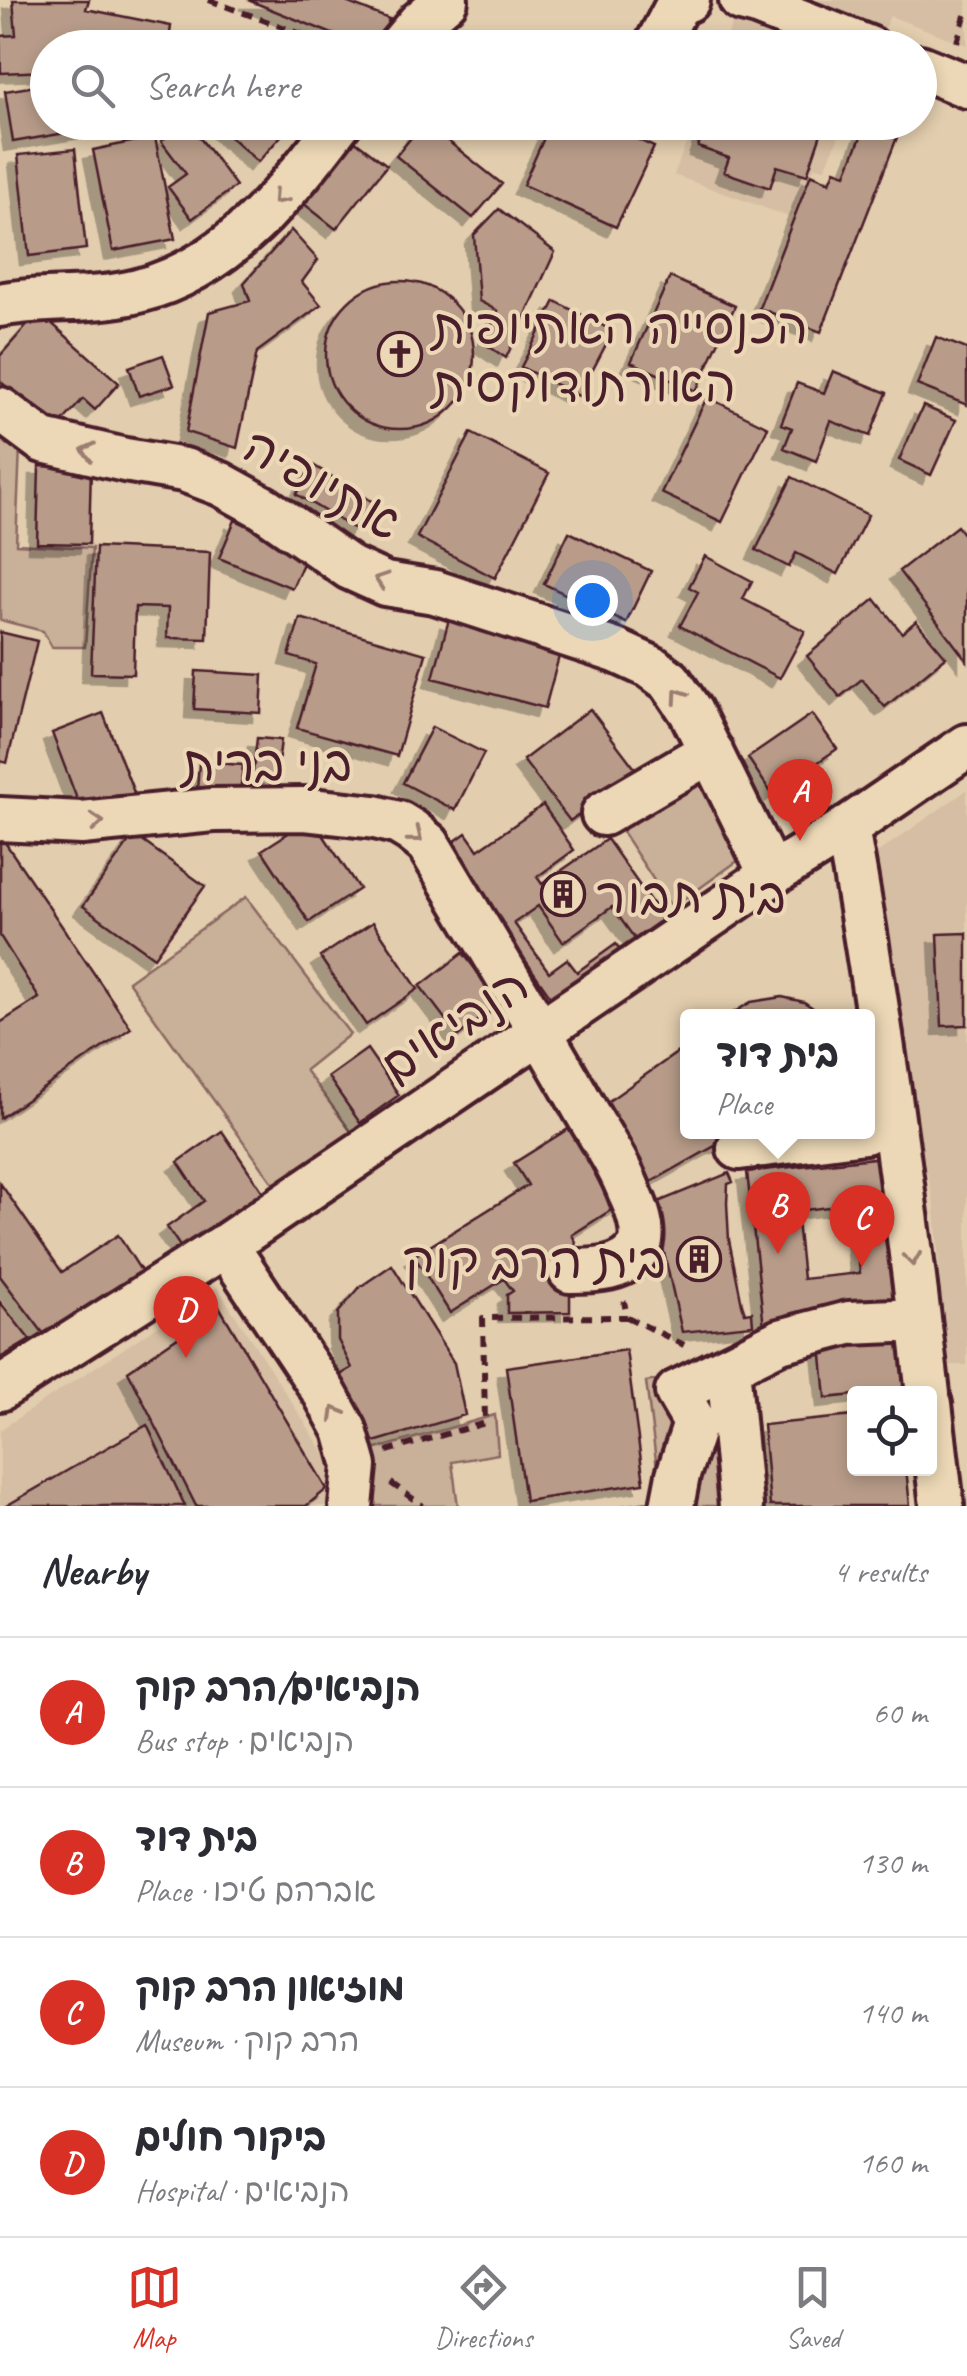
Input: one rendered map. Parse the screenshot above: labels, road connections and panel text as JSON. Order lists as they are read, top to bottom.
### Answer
{
  "streets": {
    "street": ["אתיופיה", "בני ברית", "הנביאים"]
  },
  "crossings": [
    ["אתיופיה", "הנביאים"],
    ["בני ברית", "הנביאים"]
  ],
  "one_way": ["אתיופיה", "בני ברית"],
  "places": {
    "church": ["הכנסייה האתיופית האורתודוקסית"],
    "building": ["בית תבור", "בית הרב קוק"]
  },
  "page": {
    "search": "Search here",
    "pins": [
      "A",
      "B",
      "C",
      "D"
    ],
    "popup": ["בית דוד", "Place"],
    "heading": ["Nearby", "4 results"],
    "list": [
      {
        "mark": "A",
        "name": "הנביאים/הרב קוק",
        "note": "Bus stop · הנביאים",
        "value": "60 m"
      },
      {
        "mark": "B",
        "name": "בית דוד",
        "note": "Place · אברהם טיכו",
        "value": "130 m"
      },
      {
        "mark": "C",
        "name": "מוזיאון הרב קוק",
        "note": "Museum · הרב קוק",
        "value": "140 m"
      },
      {
        "mark": "D",
        "name": "ביקור חולים",
        "note": "Hospital · הנביאים",
        "value": "160 m"
      }
    ],
    "nav": ["Map", "Directions", "Saved"]
  }
}
